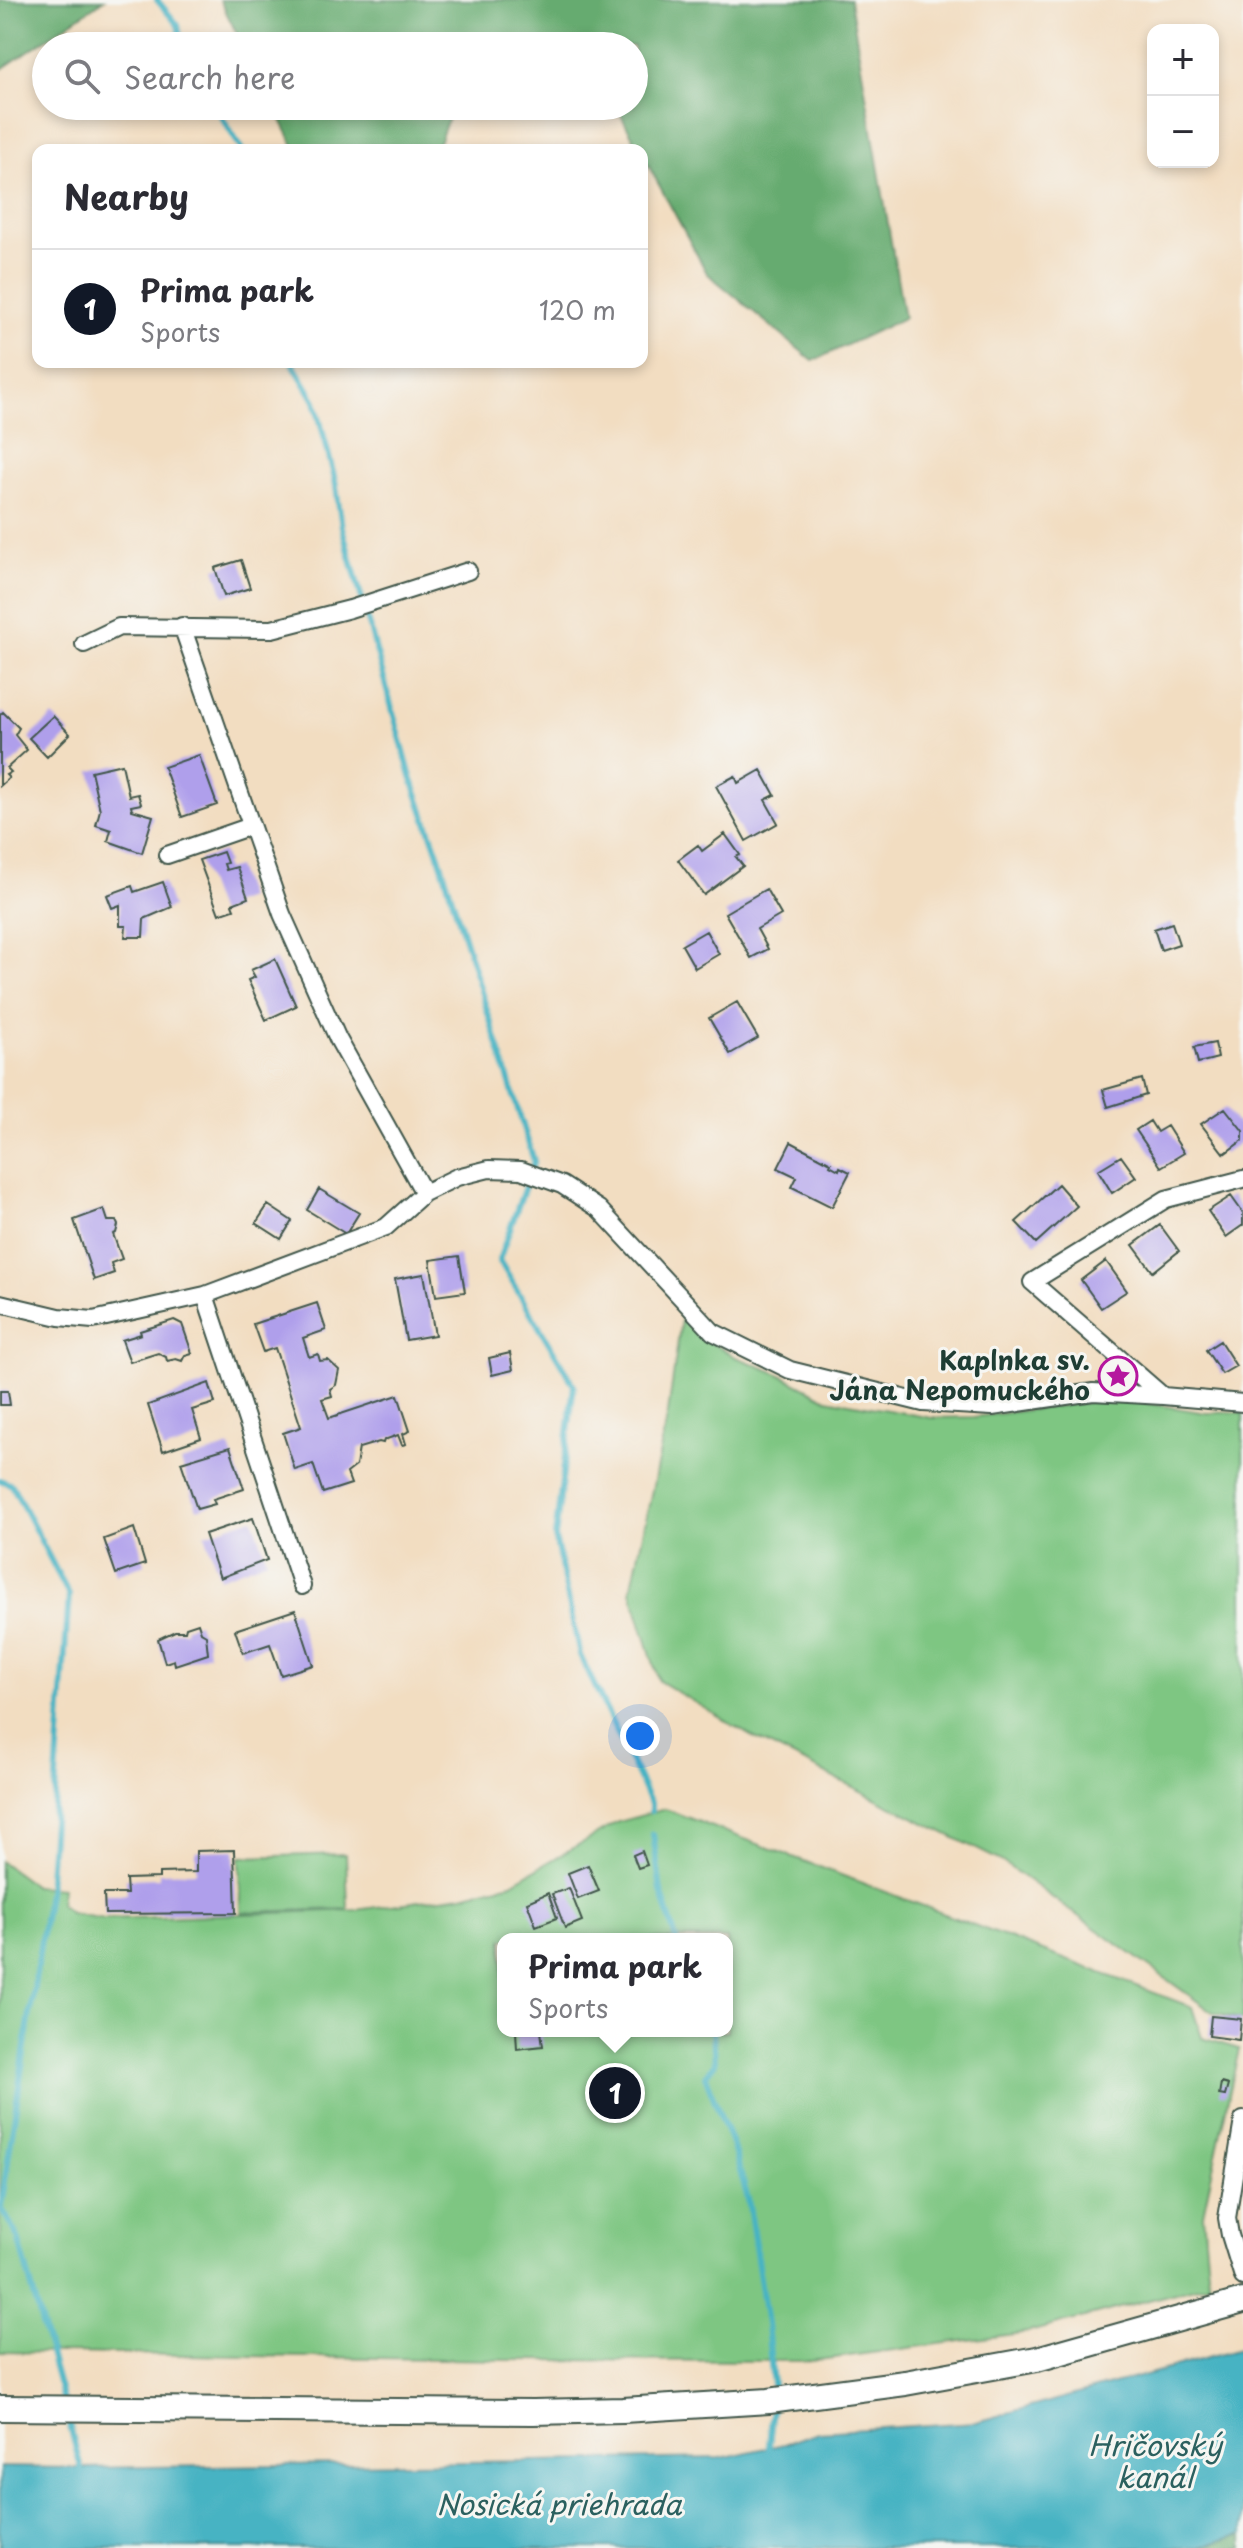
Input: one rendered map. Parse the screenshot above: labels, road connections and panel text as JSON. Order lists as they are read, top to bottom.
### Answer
{
  "water": ["Hričovský kanál", "Nosická priehrada"],
  "places": {
    "place": ["Kaplnka sv. Jána Nepomuckého"]
  },
  "page": {
    "map_buttons": ["+", "−"],
    "search": "Search here",
    "heading": "Nearby",
    "list": [
      {
        "mark": "1",
        "name": "Prima park",
        "note": "Sports",
        "value": "120 m"
      }
    ],
    "popup": ["Prima park", "Sports"],
    "pins": "1"
  }
}
